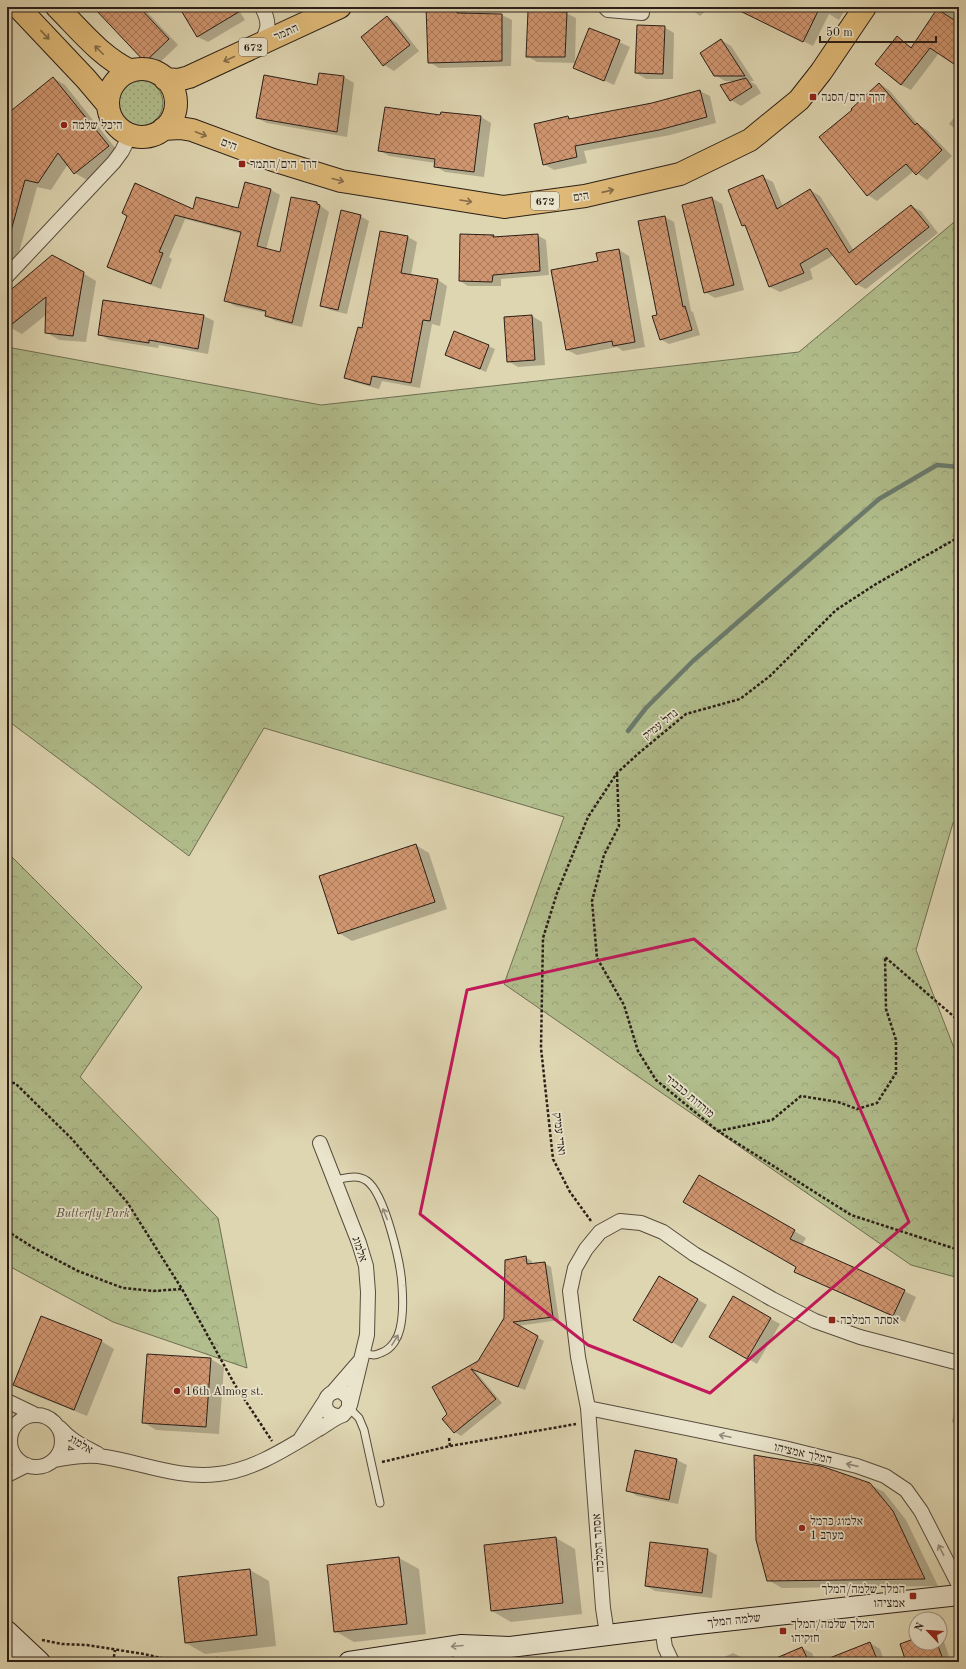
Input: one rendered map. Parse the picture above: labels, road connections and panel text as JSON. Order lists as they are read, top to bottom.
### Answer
{
  "streets": {
    "main road": ["התמר", "672", "הים"],
    "street": [
      "אלמוג",
      "המלך אמציהו",
      "אסתר המלכה",
      "שלמה המלך"
    ],
    "path": ["נחל עמיק", "מורדות כבביר", "ואדי עמיק"]
  },
  "crossings": [
    ["התמר", "672"],
    ["התמר", "הים"],
    ["672", "הים"],
    ["נחל עמיק", "מורדות כבביר"],
    ["נחל עמיק", "ואדי עמיק"],
    ["ואדי עמיק", "אסתר המלכה"],
    ["המלך אמציהו", "אסתר המלכה"],
    ["אסתר המלכה", "שלמה המלך"]
  ],
  "one_way": ["התמר", "הים", "המלך אמציהו"],
  "parks": ["Butterfly Park"],
  "places": {
    "transit": [
      "דרך הים/הסנה",
      "דרך הים/התמר",
      "אסתר המלכה",
      "המלך שלמה/המלך אמציהו",
      "המלך שלמה/המלך חזקיהו"
    ],
    "other": ["היכל שלמה", "16th Almog st.", "אלמוג כרמל מערב 1"]
  },
  "scale_bar": "50 m",
  "north": "top left"
}
